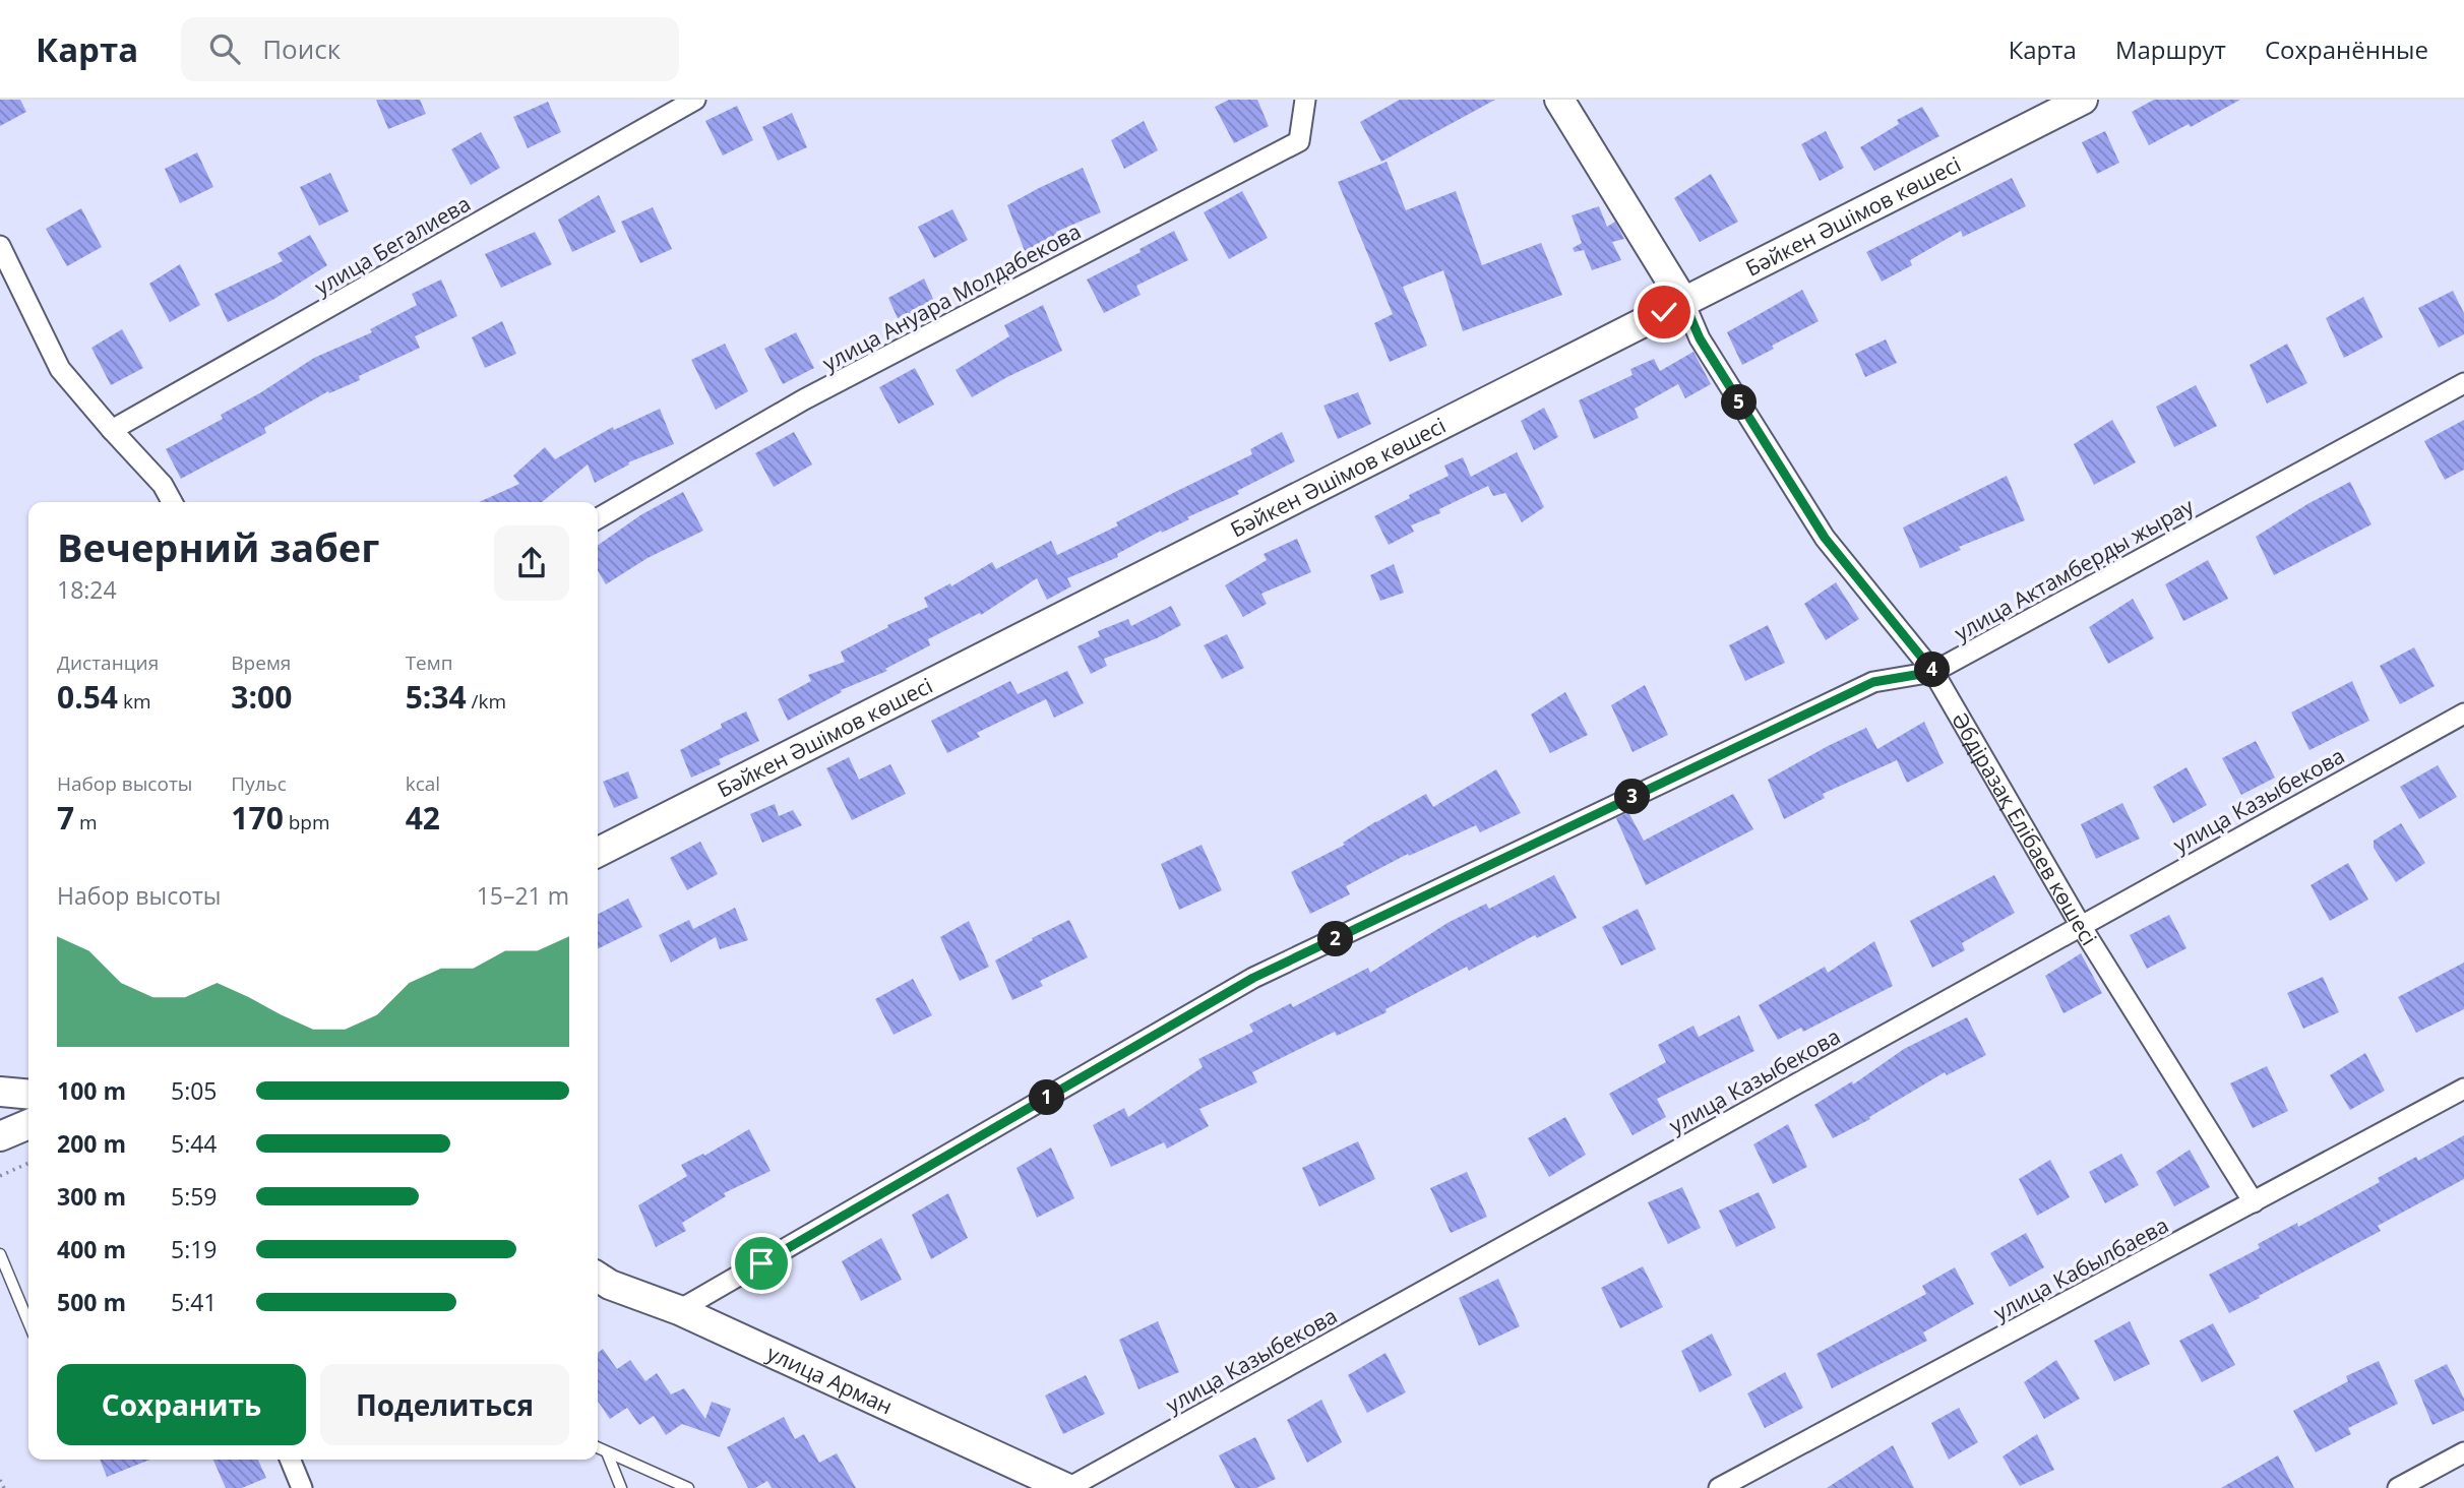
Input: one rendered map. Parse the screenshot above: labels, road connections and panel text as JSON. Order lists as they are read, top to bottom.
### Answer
{
  "streets": {
    "main road": ["Бәйкен Әшімов көшесі", "Әбдіразақ Елібаев көшесі", "улица Арман"],
    "street": [
      "улица Бегалиева",
      "улица Ануара Молдабекова",
      "улица Актамберды жырау",
      "улица Казыбекова",
      "улица Кабылбаева"
    ]
  },
  "crossings": [
    ["Бәйкен Әшімов көшесі", "Әбдіразақ Елібаев көшесі"],
    ["улица Актамберды жырау", "Әбдіразақ Елібаев көшесі"],
    ["улица Актамберды жырау", "улица Арман"],
    ["улица Казыбекова", "Әбдіразақ Елібаев көшесі"],
    ["улица Казыбекова", "улица Арман"],
    ["Әбдіразақ Елібаев көшесі", "улица Кабылбаева"]
  ],
  "page": {
    "header": "Карта",
    "search": "Поиск",
    "nav": ["Карта", "Маршрут", "Сохранённые"],
    "pins": [
      "5",
      "4",
      "3",
      "2",
      "1"
    ],
    "heading": ["Вечерний забег", "18:24"],
    "stats": [
      ["Дистанция", "0.54 km"],
      ["Время", "3:00"],
      ["Темп", "5:34 /km"],
      ["Набор высоты", "7 m"],
      ["Пульс", "170 bpm"],
      ["kcal", "42"]
    ],
    "chart": ["Набор высоты", "15–21 m"],
    "list": [
      {
        "name": "100 m",
        "note": "5:05"
      },
      {
        "name": "200 m",
        "note": "5:44"
      },
      {
        "name": "300 m",
        "note": "5:59"
      },
      {
        "name": "400 m",
        "note": "5:19"
      },
      {
        "name": "500 m",
        "note": "5:41"
      }
    ],
    "buttons": ["Сохранить", "Поделиться"]
  }
}
